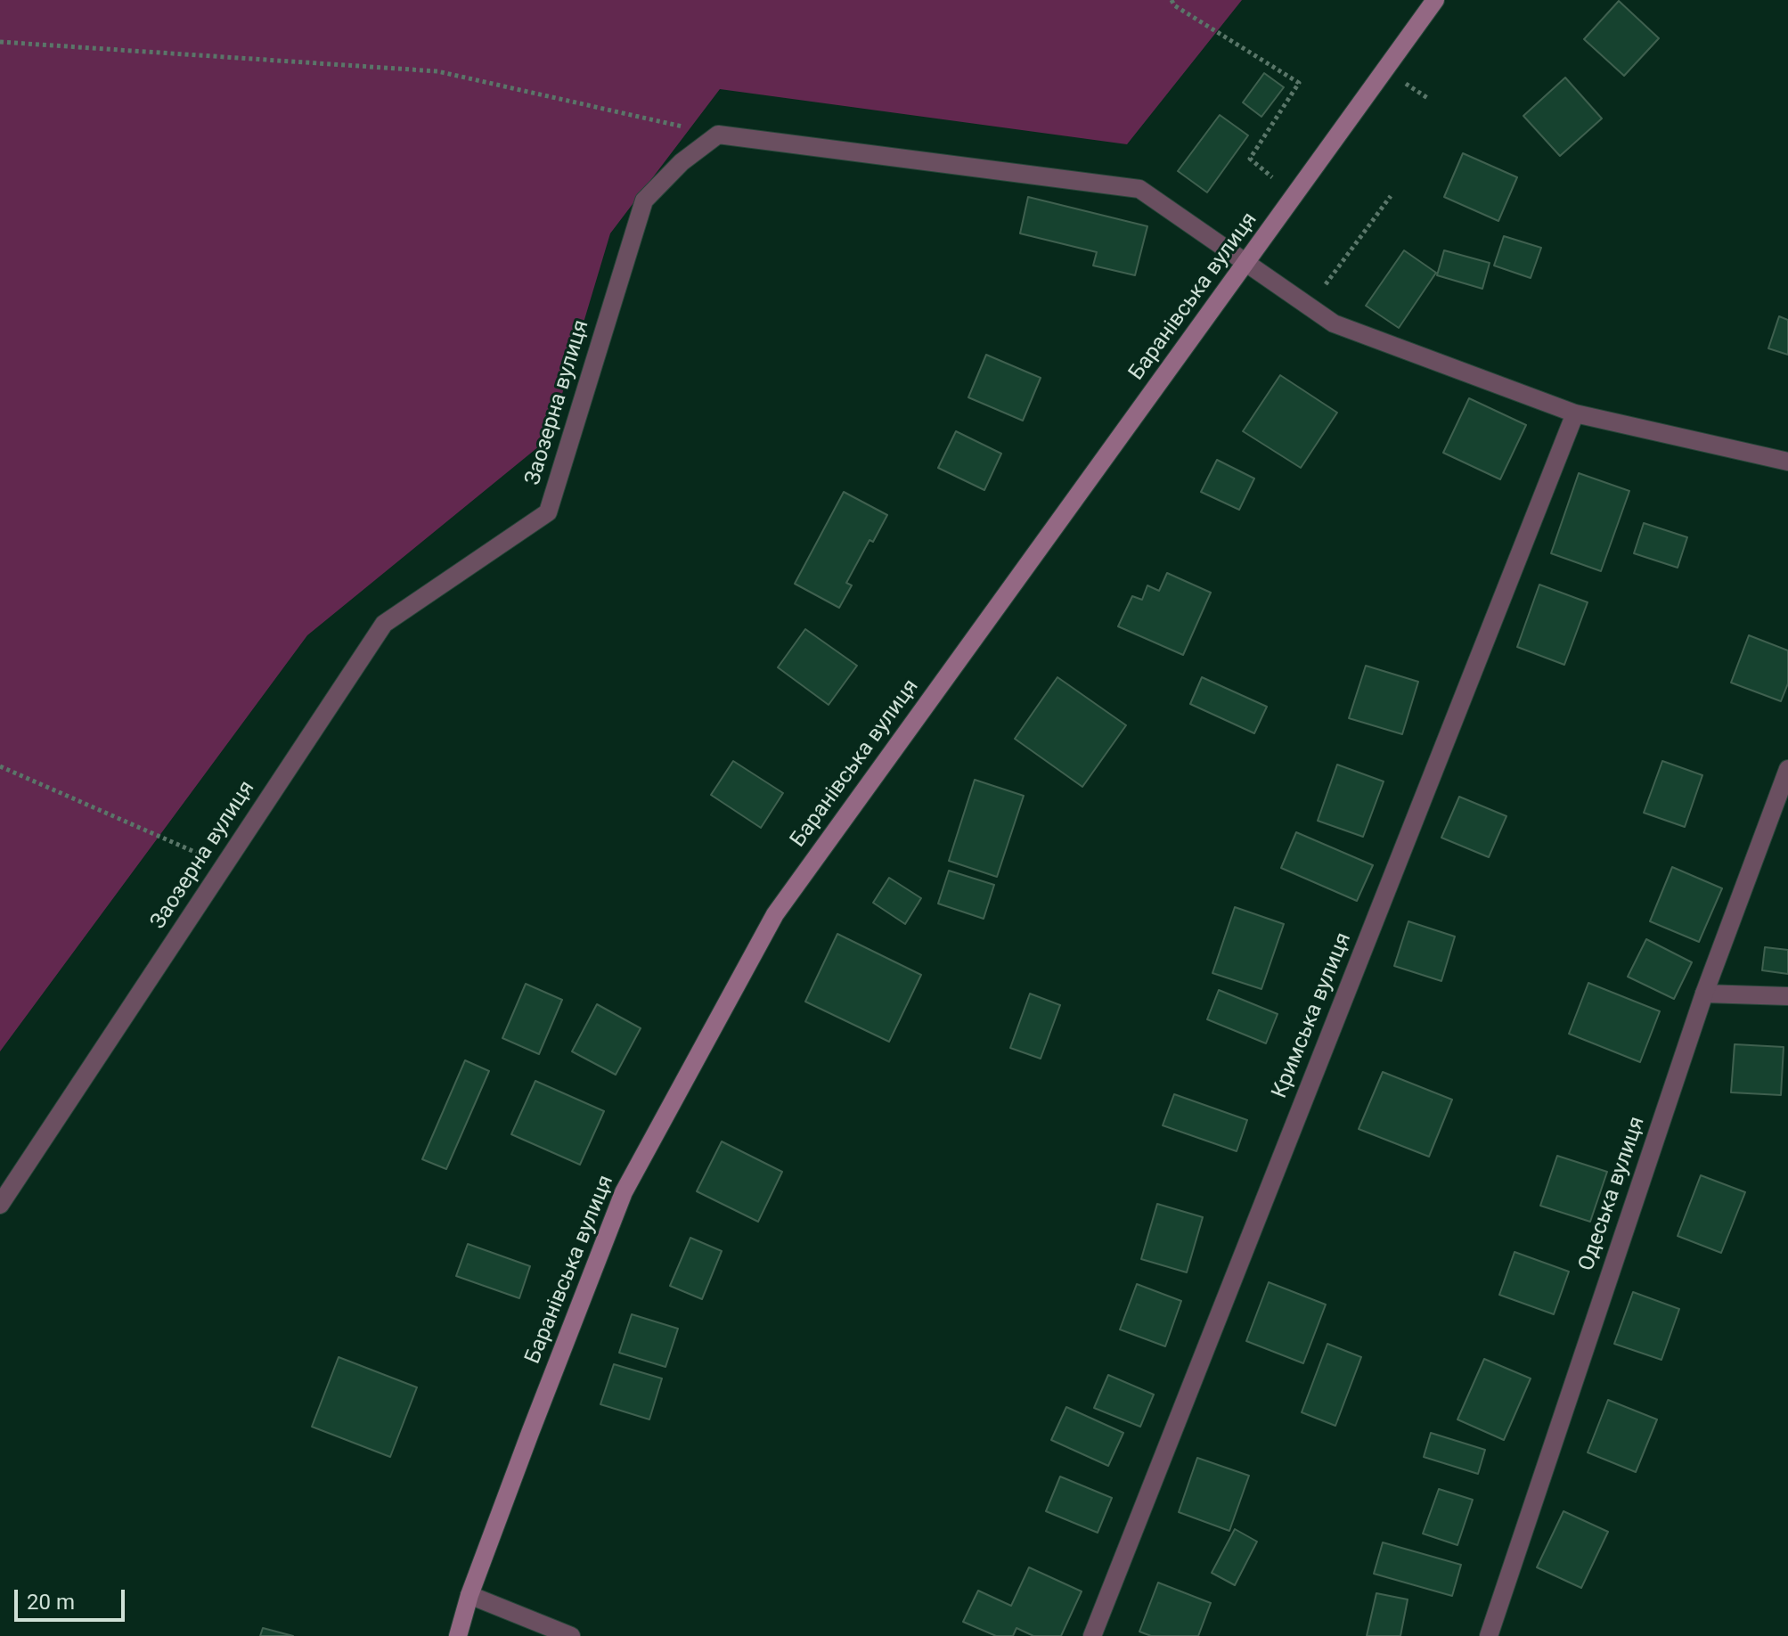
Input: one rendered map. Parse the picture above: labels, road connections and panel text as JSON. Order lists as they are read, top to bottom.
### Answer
{
  "streets": {
    "main road": ["Баранівська вулиця"],
    "street": ["Заозерна вулиця", "Кримська вулиця", "Одеська вулиця"]
  },
  "scale_bar": "20 m"
}
